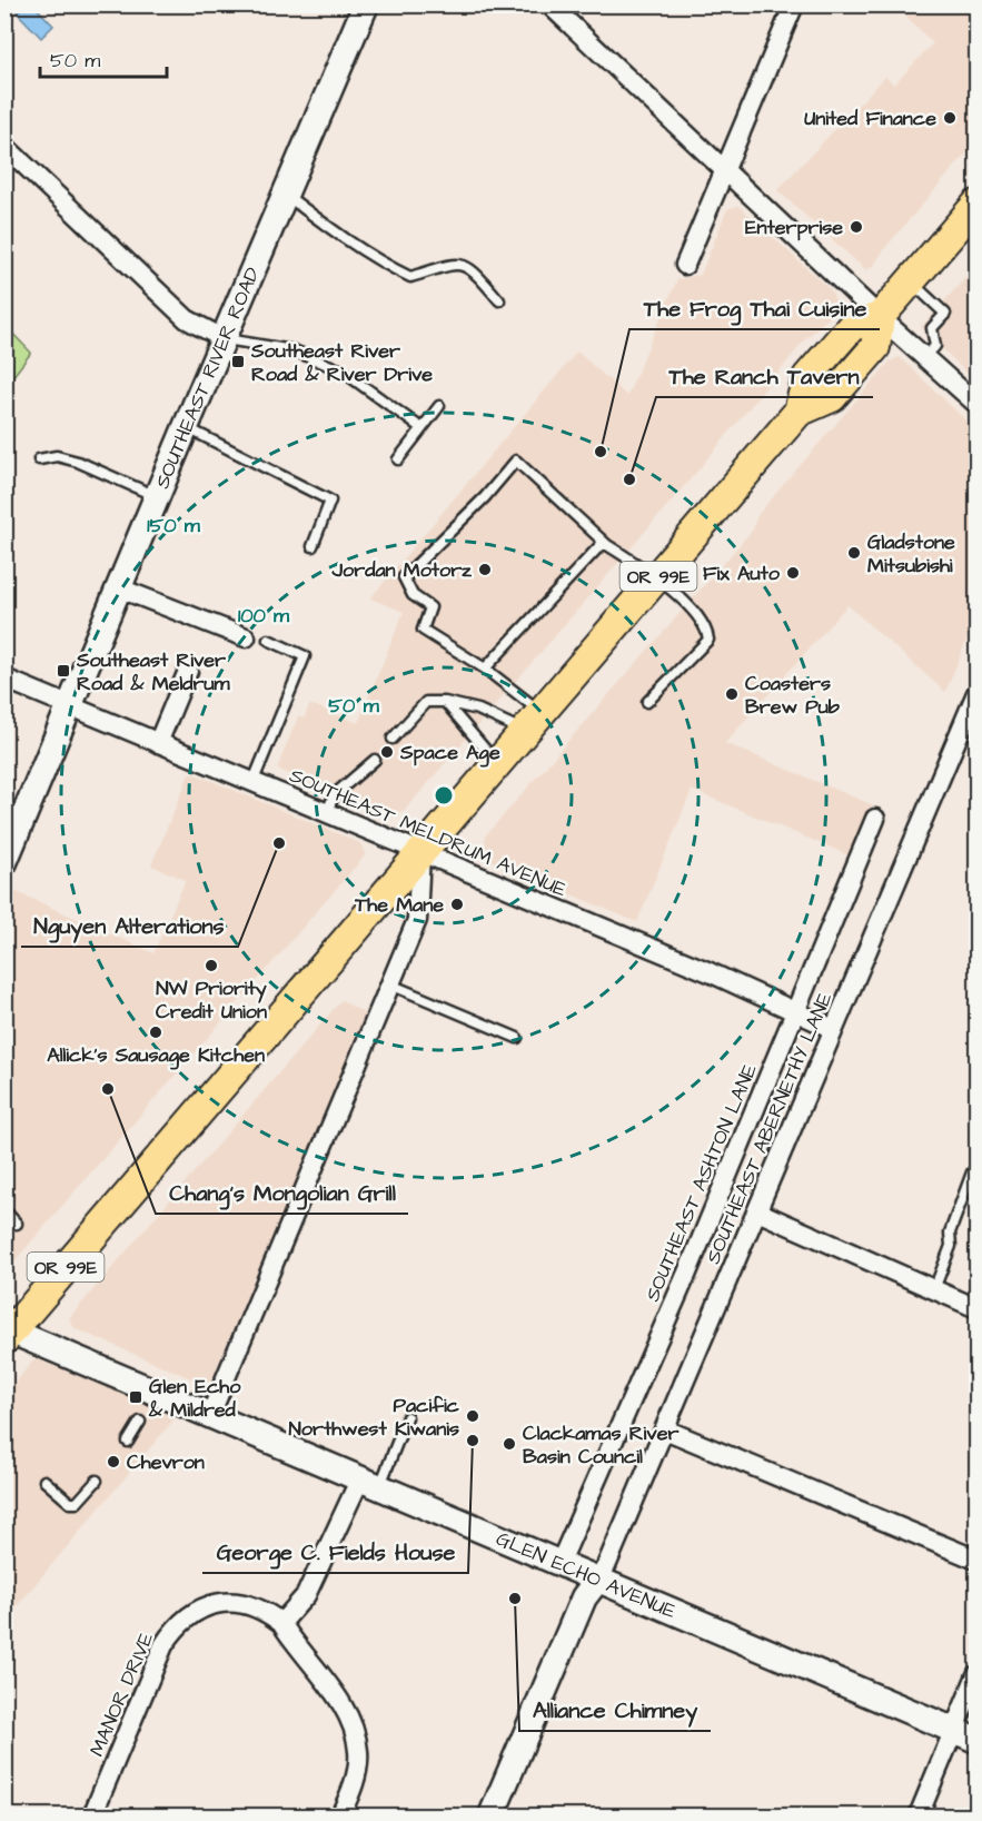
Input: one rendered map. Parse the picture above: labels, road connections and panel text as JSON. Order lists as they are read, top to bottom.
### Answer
{
  "streets": {
    "main road": ["OR 99E"],
    "street": [
      "SOUTHEAST RIVER ROAD",
      "SOUTHEAST MELDRUM AVENUE",
      "SOUTHEAST ABERNETHY LANE",
      "SOUTHEAST ASHTON LANE",
      "GLEN ECHO AVENUE",
      "MANOR DRIVE"
    ]
  },
  "crossings": [
    ["SOUTHEAST RIVER ROAD", "SOUTHEAST MELDRUM AVENUE"],
    ["OR 99E", "SOUTHEAST MELDRUM AVENUE"],
    ["OR 99E", "GLEN ECHO AVENUE"],
    ["SOUTHEAST MELDRUM AVENUE", "SOUTHEAST ABERNETHY LANE"],
    ["SOUTHEAST MELDRUM AVENUE", "SOUTHEAST ASHTON LANE"],
    ["SOUTHEAST ABERNETHY LANE", "GLEN ECHO AVENUE"],
    ["SOUTHEAST ASHTON LANE", "GLEN ECHO AVENUE"]
  ],
  "places": {
    "other": [
      "United Finance",
      "Enterprise",
      "The Frog Thai Cuisine",
      "The Ranch Tavern",
      "Gladstone Mitsubishi",
      "Jordan Motorz",
      "Fix Auto",
      "Coasters Brew Pub",
      "Space Age",
      "Nguyen Alterations",
      "The Mane",
      "NW Priority Credit Union",
      "Allick's Sausage Kitchen",
      "Chang's Mongolian Grill",
      "Pacific Northwest Kiwanis",
      "George C. Fields House",
      "Clackamas River Basin Council",
      "Chevron",
      "Alliance Chimney"
    ],
    "transit": ["Southeast River Road & River Drive", "Southeast River Road & Meldrum", "Glen Echo & Mildred"]
  },
  "scale_bar": "50 m",
  "rings": ["150 m", "100 m", "50 m"]
}
